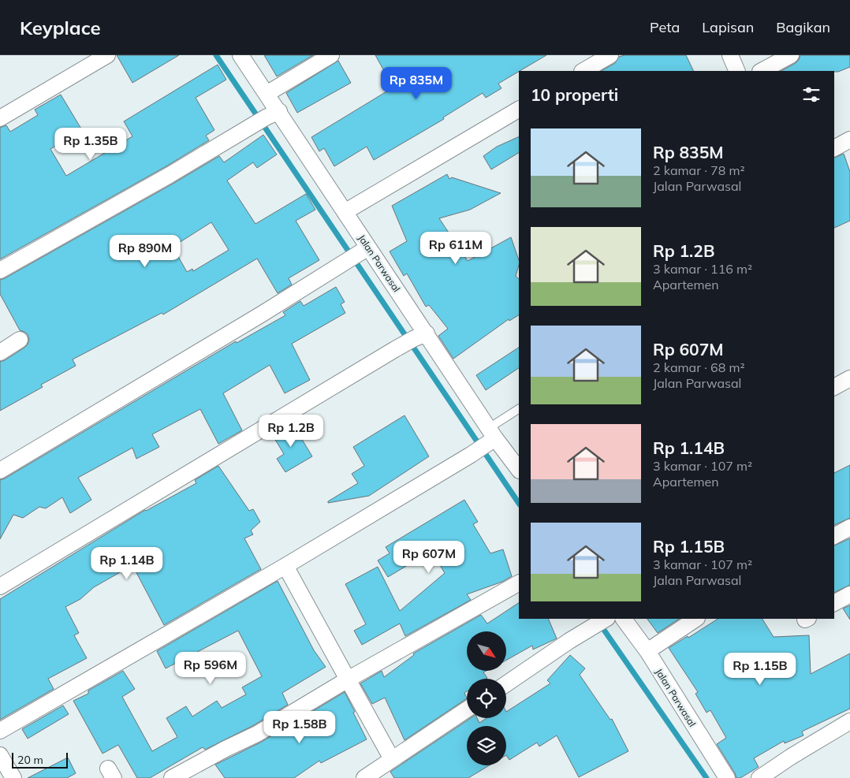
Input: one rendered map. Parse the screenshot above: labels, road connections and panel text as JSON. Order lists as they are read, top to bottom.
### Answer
{
  "streets": {
    "street": ["Jalan Parwasal"]
  },
  "scale_bar": "20 m",
  "north": "bottom right",
  "page": {
    "header": "Keyplace",
    "nav": ["Peta", "Lapisan", "Bagikan"],
    "price": [
      "Rp 835M",
      "Rp 1.35B",
      "Rp 611M",
      "Rp 890M",
      "Rp 1.2B",
      "Rp 607M",
      "Rp 1.14B",
      "Rp 596M",
      "Rp 1.15B",
      "Rp 1.58B"
    ],
    "heading": "10 properti",
    "list": [
      {
        "name": "Rp 835M",
        "note": "2 kamar · 78 m² · Jalan Parwasal"
      },
      {
        "name": "Rp 1.2B",
        "note": "3 kamar · 116 m² · Apartemen"
      },
      {
        "name": "Rp 607M",
        "note": "2 kamar · 68 m² · Jalan Parwasal"
      },
      {
        "name": "Rp 1.14B",
        "note": "3 kamar · 107 m² · Apartemen"
      },
      {
        "name": "Rp 1.15B",
        "note": "3 kamar · 107 m² · Jalan Parwasal"
      }
    ],
    "scale": "20 m"
  }
}
